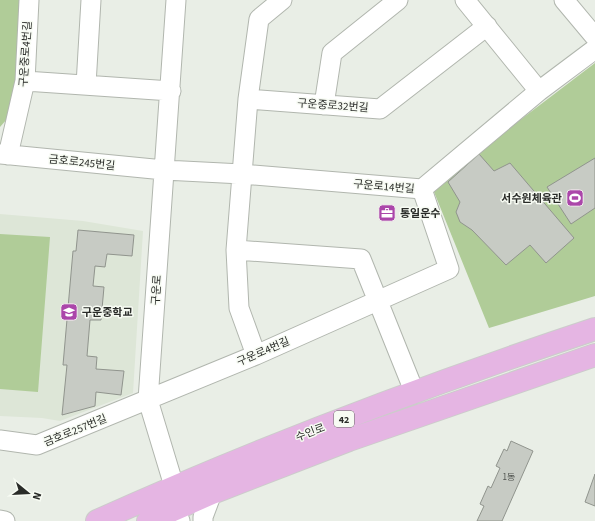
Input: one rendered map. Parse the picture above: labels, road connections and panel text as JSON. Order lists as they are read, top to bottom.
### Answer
{
  "streets": {
    "main road": ["42", "수인로"],
    "street": [
      "구운중로4번길",
      "구운중로32번길",
      "금호로245번길",
      "구운로14번길",
      "구운로",
      "구운로4번길",
      "금호로257번길"
    ]
  },
  "crossings": [
    ["구운중로4번길", "금호로245번길"],
    ["금호로245번길", "구운로14번길"],
    ["금호로245번길", "구운로"],
    ["구운로14번길", "구운로"],
    ["구운로14번길", "구운로4번길"],
    ["구운로", "구운로4번길"],
    ["구운로", "금호로257번길"],
    ["구운로", "수인로"],
    ["구운로4번길", "금호로257번길"]
  ],
  "places": {
    "sports": ["서수원체육관"],
    "office": ["통일운수"],
    "school or university": ["구운중학교"]
  },
  "house_numbers": ["1동"],
  "north": "right"
}
